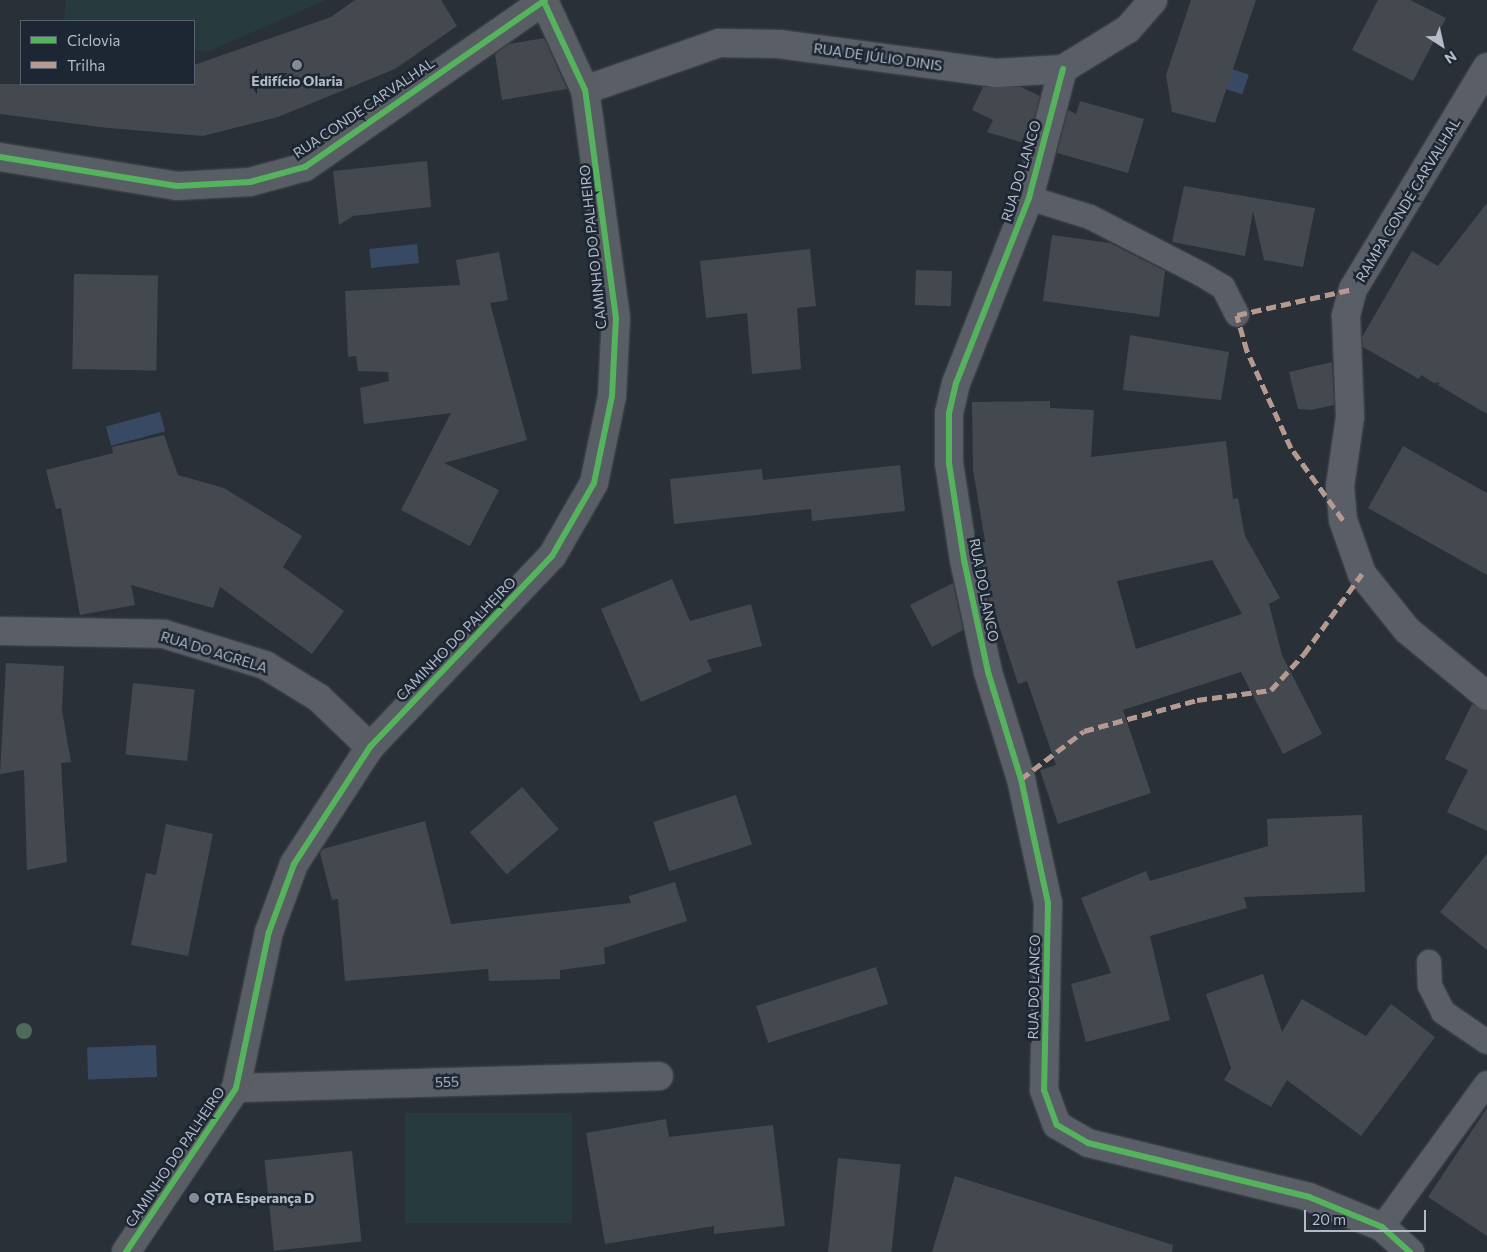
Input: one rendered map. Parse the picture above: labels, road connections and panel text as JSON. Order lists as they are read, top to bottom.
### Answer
{
  "streets": {
    "street": [
      "RUA DE JÚLIO DINIS",
      "RUA CONDE CARVALHAL",
      "RUA DO LANCO",
      "RAMPA CONDE CARVALHAL",
      "CAMINHO DO PALHEIRO",
      "RUA DO AGRELA",
      "555"
    ]
  },
  "crossings": [
    ["RUA DE JÚLIO DINIS", "RUA DO LANCO"],
    ["RUA DE JÚLIO DINIS", "CAMINHO DO PALHEIRO"],
    ["RUA CONDE CARVALHAL", "CAMINHO DO PALHEIRO"],
    ["CAMINHO DO PALHEIRO", "RUA DO AGRELA"],
    ["CAMINHO DO PALHEIRO", "555"]
  ],
  "places": ["Edifício Olaria", "QTA Esperança D"],
  "legend": ["Ciclovia", "Trilha"],
  "scale_bar": "20 m",
  "north": "bottom right"
}
